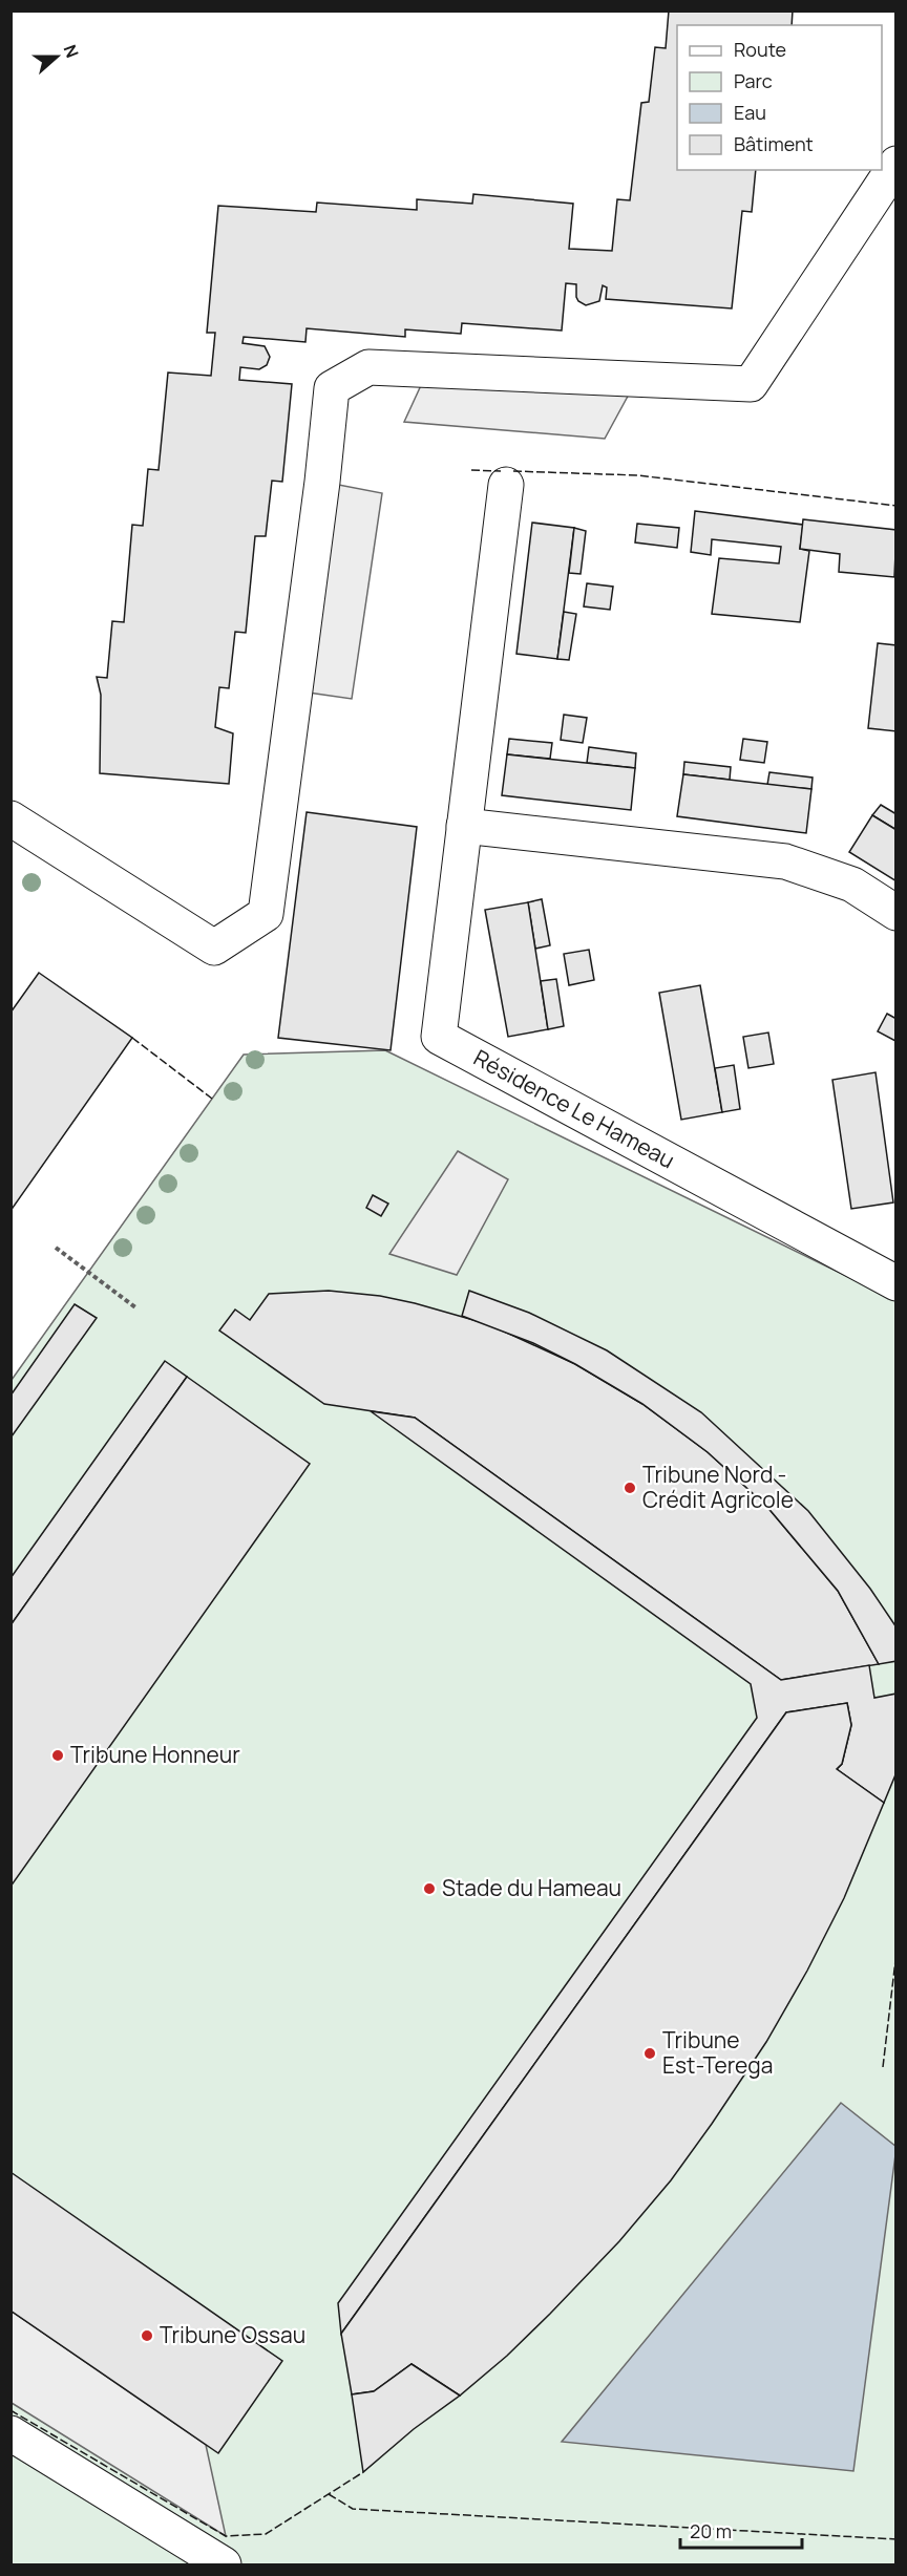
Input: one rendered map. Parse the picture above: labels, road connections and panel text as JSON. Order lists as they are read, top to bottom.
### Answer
{
  "streets": {
    "lane": ["Résidence Le Hameau"]
  },
  "places": [
    "Tribune Nord - Crédit Agricole",
    "Tribune Honneur",
    "Stade du Hameau",
    "Tribune Est-Terega",
    "Tribune Ossau"
  ],
  "legend": [
    "Route",
    "Parc",
    "Eau",
    "Bâtiment"
  ],
  "scale_bar": "20 m",
  "north": "right"
}
